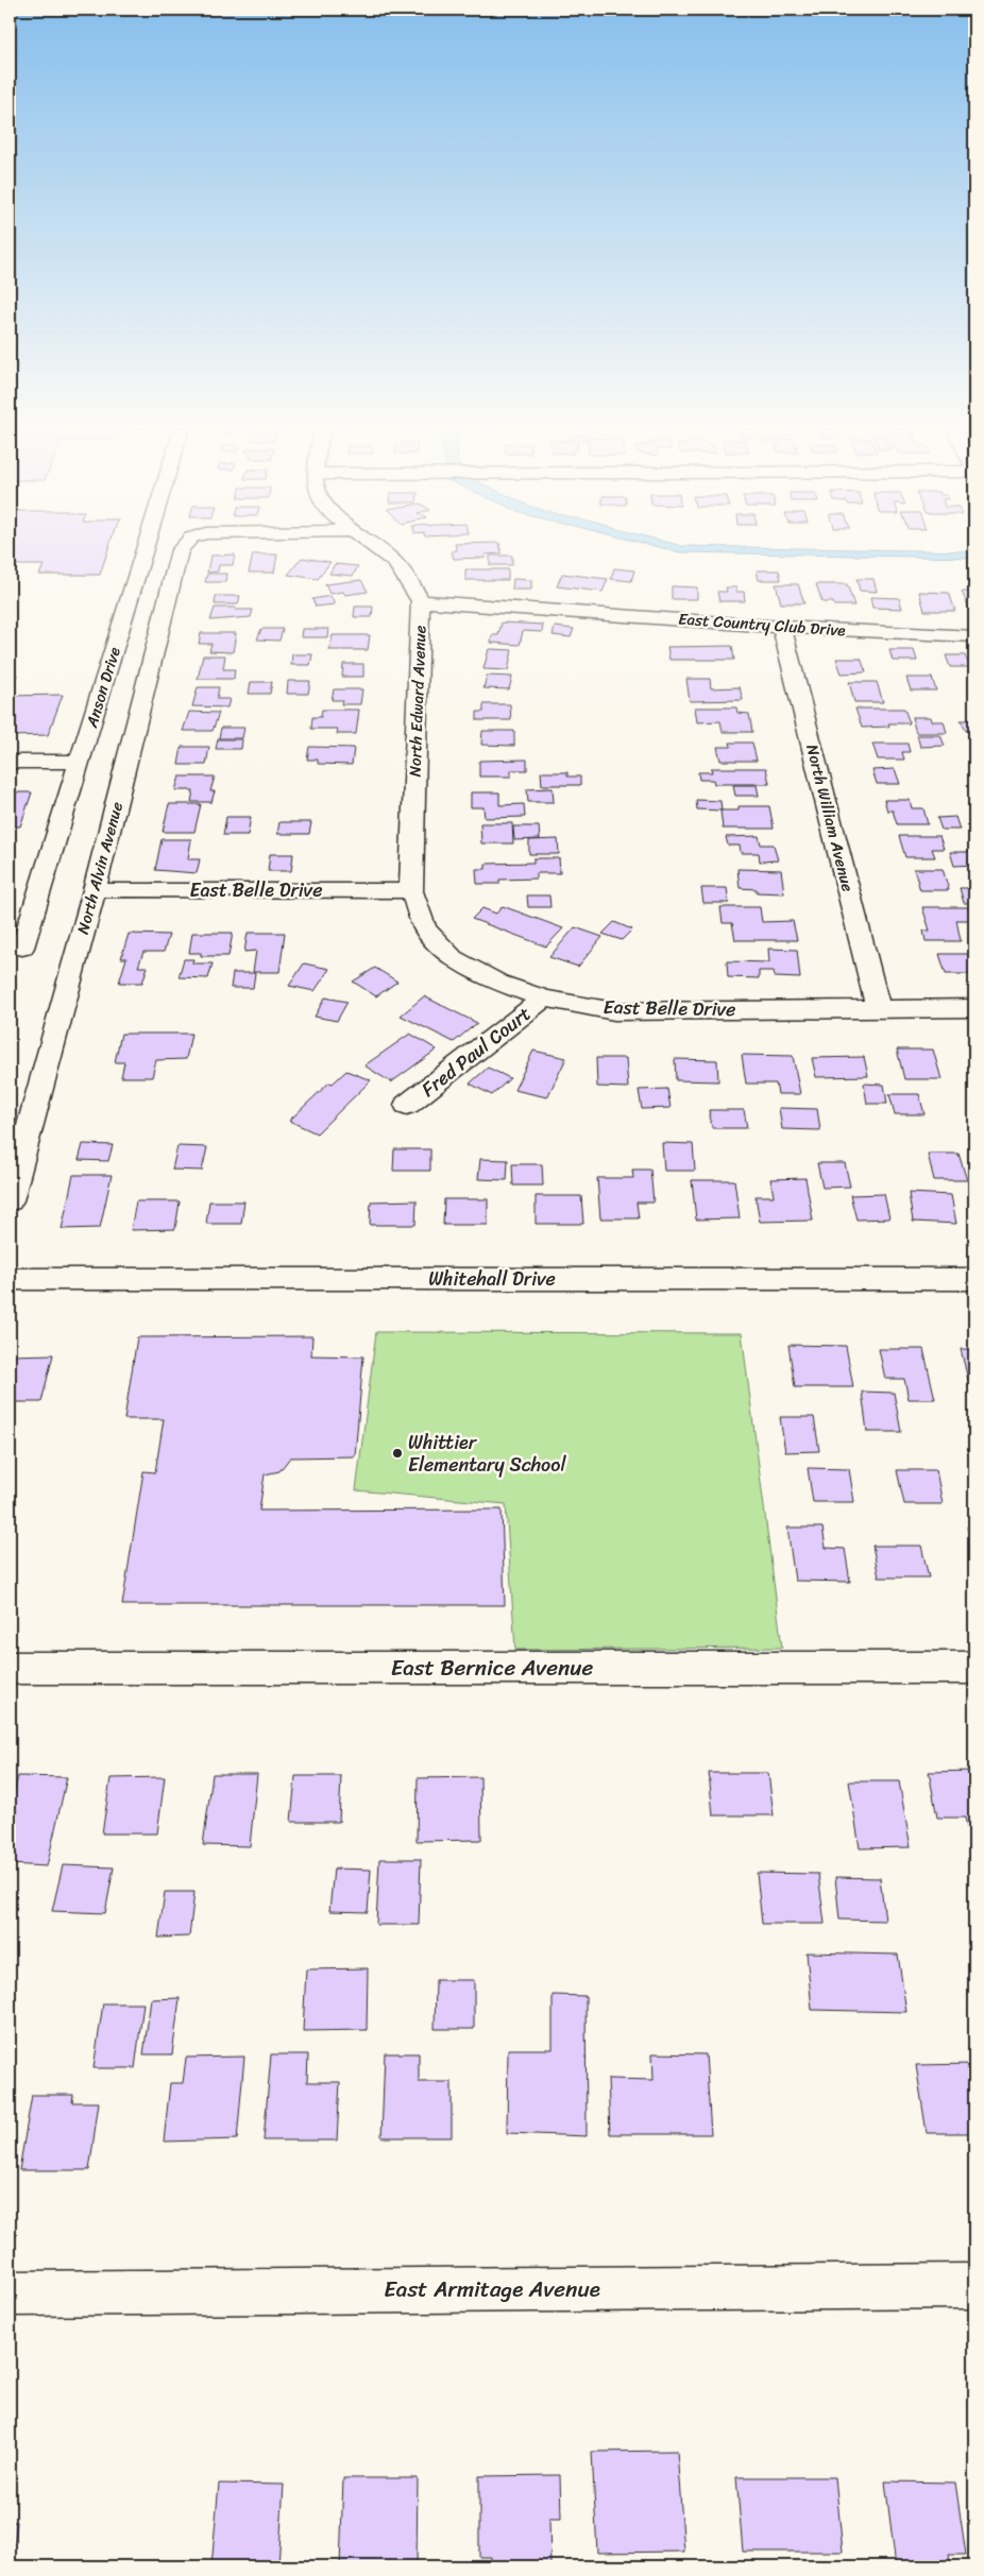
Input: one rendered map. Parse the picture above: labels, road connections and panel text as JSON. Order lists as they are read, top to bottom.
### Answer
{
  "streets": {
    "street": [
      "East Country Club Drive",
      "Anson Drive",
      "North Edward Avenue",
      "North William Avenue",
      "North Alvin Avenue",
      "East Belle Drive",
      "Fred Paul Court",
      "Whitehall Drive",
      "East Bernice Avenue",
      "East Armitage Avenue"
    ]
  },
  "crossings": [
    ["East Country Club Drive", "North Edward Avenue"],
    ["East Country Club Drive", "North William Avenue"],
    ["North Edward Avenue", "East Belle Drive"],
    ["North William Avenue", "East Belle Drive"],
    ["North Alvin Avenue", "East Belle Drive"],
    ["East Belle Drive", "Fred Paul Court"]
  ],
  "places": ["Whittier Elementary School"]
}
